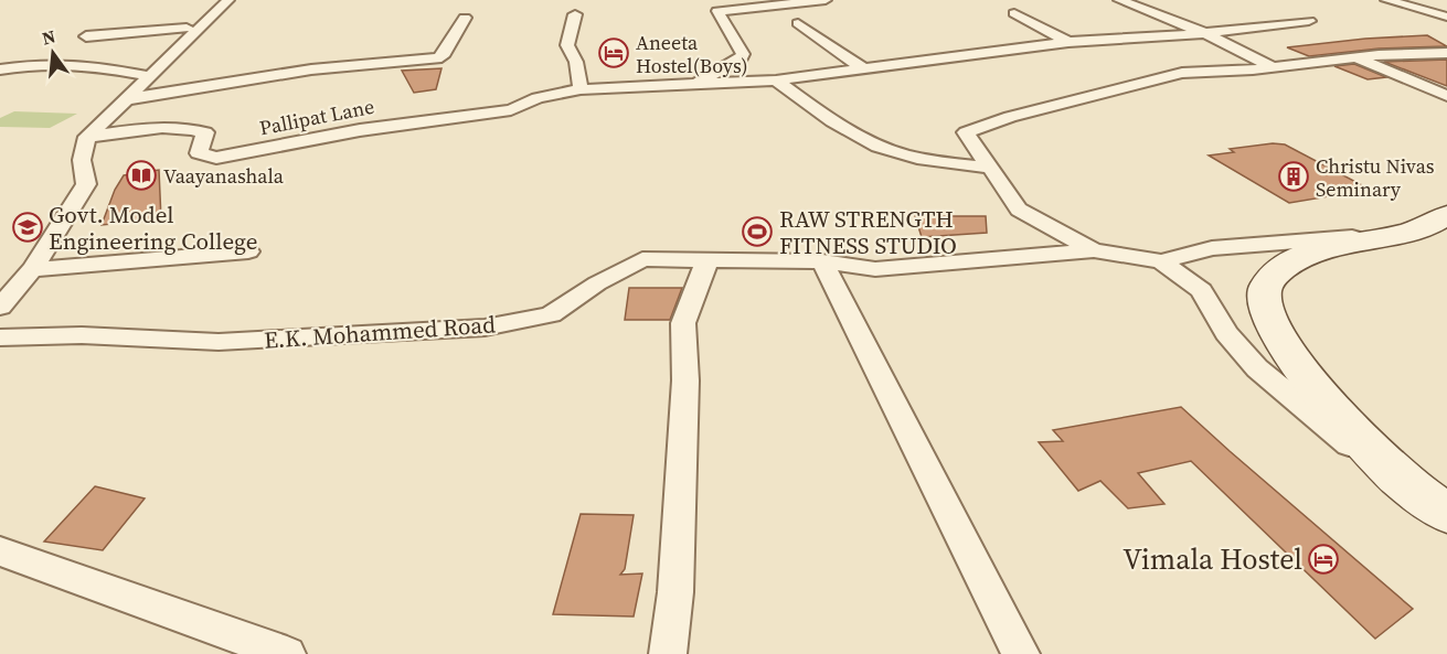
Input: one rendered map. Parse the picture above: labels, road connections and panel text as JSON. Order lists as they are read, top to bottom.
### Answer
{
  "streets": {
    "street": ["Pallipat Lane", "E.K. Mohammed Road"]
  },
  "places": {
    "hotel": ["Aneeta Hostel(Boys)", "Vimala Hostel"],
    "library": ["Vaayanashala"],
    "building": ["Christu Nivas Seminary"],
    "school or university": ["Govt. Model Engineering College"],
    "sports": ["RAW STRENGTH FITNESS STUDIO"]
  },
  "north": "top"
}
